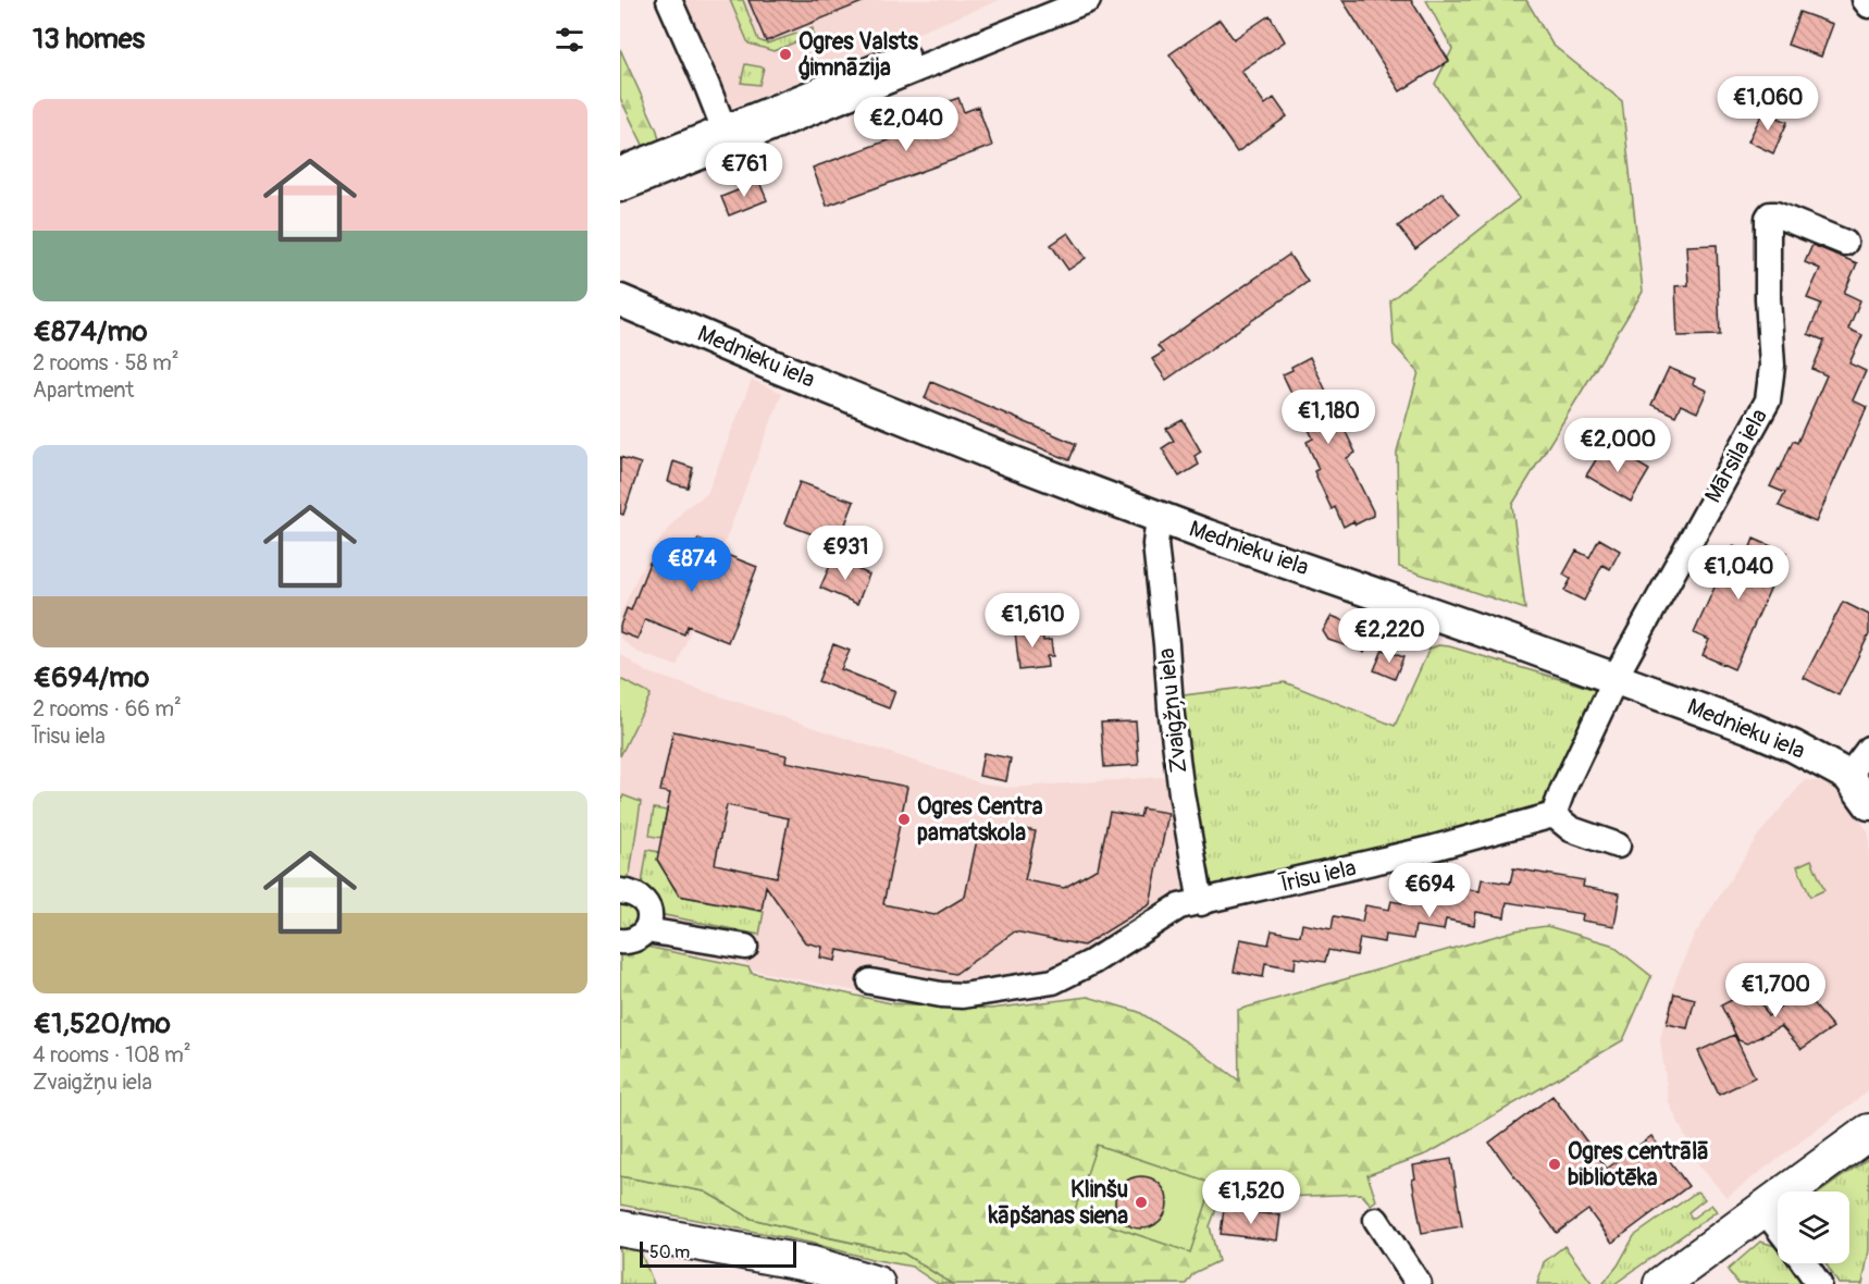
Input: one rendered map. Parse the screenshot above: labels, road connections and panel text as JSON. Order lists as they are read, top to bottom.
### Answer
{
  "streets": {
    "street": [
      "Mednieku iela",
      "Mārsila iela",
      "Zvaigžņu iela",
      "Īrisu iela"
    ]
  },
  "crossings": [
    ["Mednieku iela", "Mārsila iela"],
    ["Mednieku iela", "Zvaigžņu iela"],
    ["Zvaigžņu iela", "Īrisu iela"]
  ],
  "places": [
    "Ogres Valsts ģimnāzija",
    "Ogres Centra pamatskola",
    "Ogres centrālā bibliotēka",
    "Klinšu kāpšanas siena"
  ],
  "scale_bar": "50 m",
  "page": {
    "heading": "13 homes",
    "price": [
      "€1,060",
      "€2,040",
      "€761",
      "€1,180",
      "€2,000",
      "€931",
      "€874",
      "€1,040",
      "€1,610",
      "€2,220",
      "€694",
      "€1,700",
      "€1,520"
    ],
    "list": [
      {
        "name": "€874/mo",
        "note": "2 rooms · 58 m² · Apartment"
      },
      {
        "name": "€694/mo",
        "note": "2 rooms · 66 m² · Īrisu iela"
      },
      {
        "name": "€1,520/mo",
        "note": "4 rooms · 108 m² · Zvaigžņu iela"
      }
    ],
    "scale": "50 m"
  }
}
